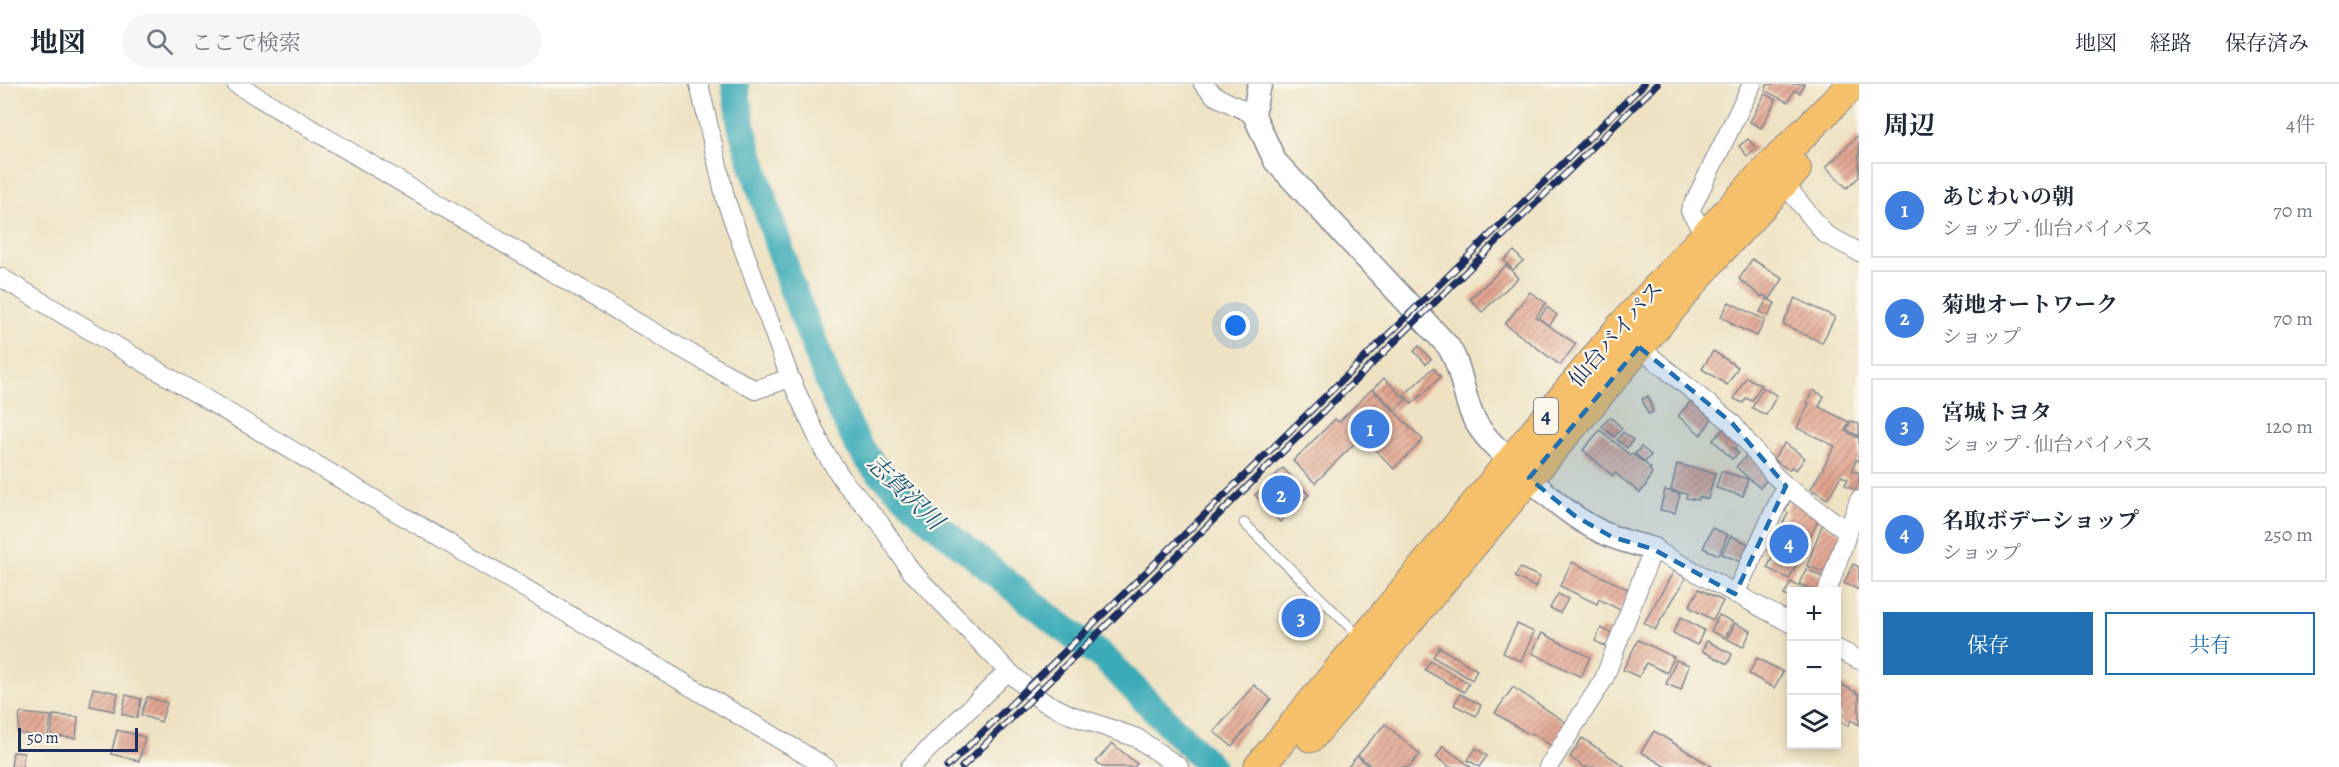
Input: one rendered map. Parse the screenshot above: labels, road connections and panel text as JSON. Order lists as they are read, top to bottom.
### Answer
{
  "streets": {
    "highway": ["仙台バイパス", "4"]
  },
  "water": ["志賀沢川"],
  "scale_bar": "50 m",
  "page": {
    "header": "地図",
    "search": "ここで検索",
    "nav": ["地図", "経路", "保存済み"],
    "heading": ["周辺", "4件"],
    "list": [
      {
        "mark": "1",
        "name": "あじわいの朝",
        "note": "ショップ · 仙台バイパス",
        "value": "70 m"
      },
      {
        "mark": "2",
        "name": "菊地オートワーク",
        "note": "ショップ",
        "value": "70 m"
      },
      {
        "mark": "3",
        "name": "宮城トヨタ",
        "note": "ショップ · 仙台バイパス",
        "value": "120 m"
      },
      {
        "mark": "4",
        "name": "名取ボデーショップ",
        "note": "ショップ",
        "value": "250 m"
      }
    ],
    "pins": [
      "1",
      "2",
      "4",
      "3"
    ],
    "map_buttons": ["+", "−"],
    "buttons": ["保存", "共有"],
    "scale": "50 m"
  }
}
